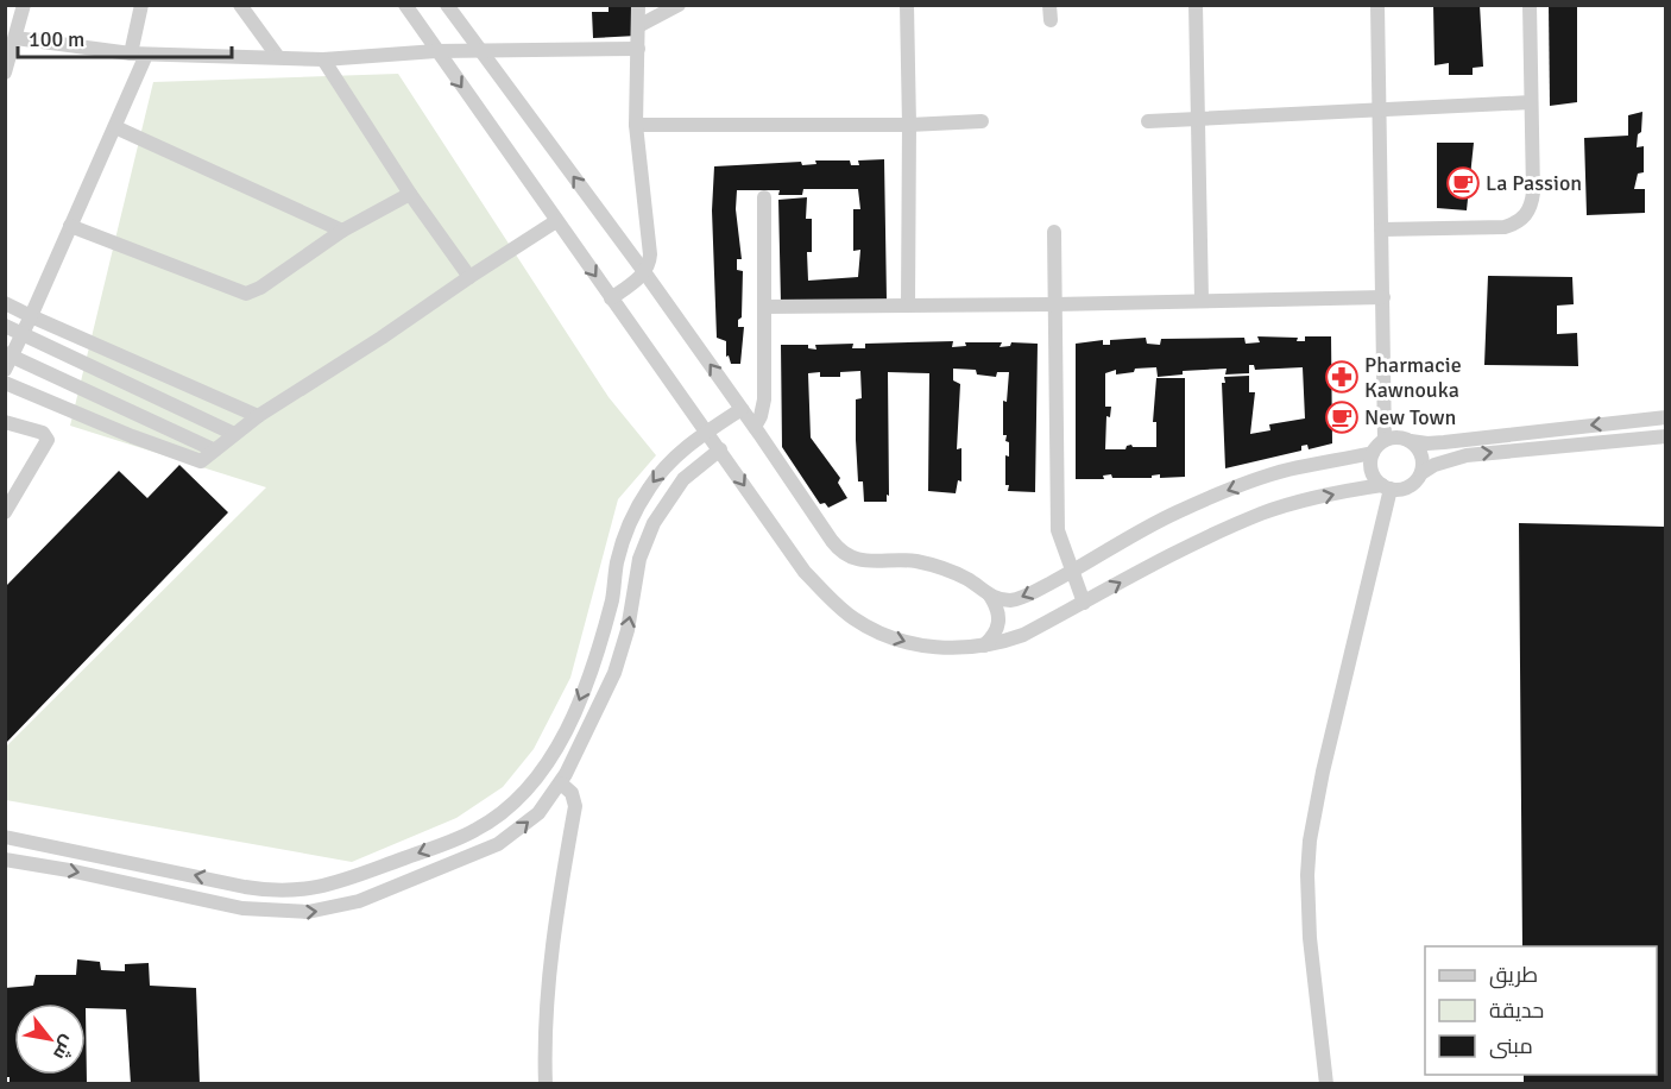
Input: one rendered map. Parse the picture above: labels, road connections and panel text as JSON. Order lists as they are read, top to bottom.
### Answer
{
  "places": {
    "cafe": ["La Passion", "New Town"],
    "pharmacy": ["Pharmacie Kawnouka"]
  },
  "legend": ["طريق", "حديقة", "مبنى"],
  "scale_bar": "100 m",
  "north": "bottom right"
}
